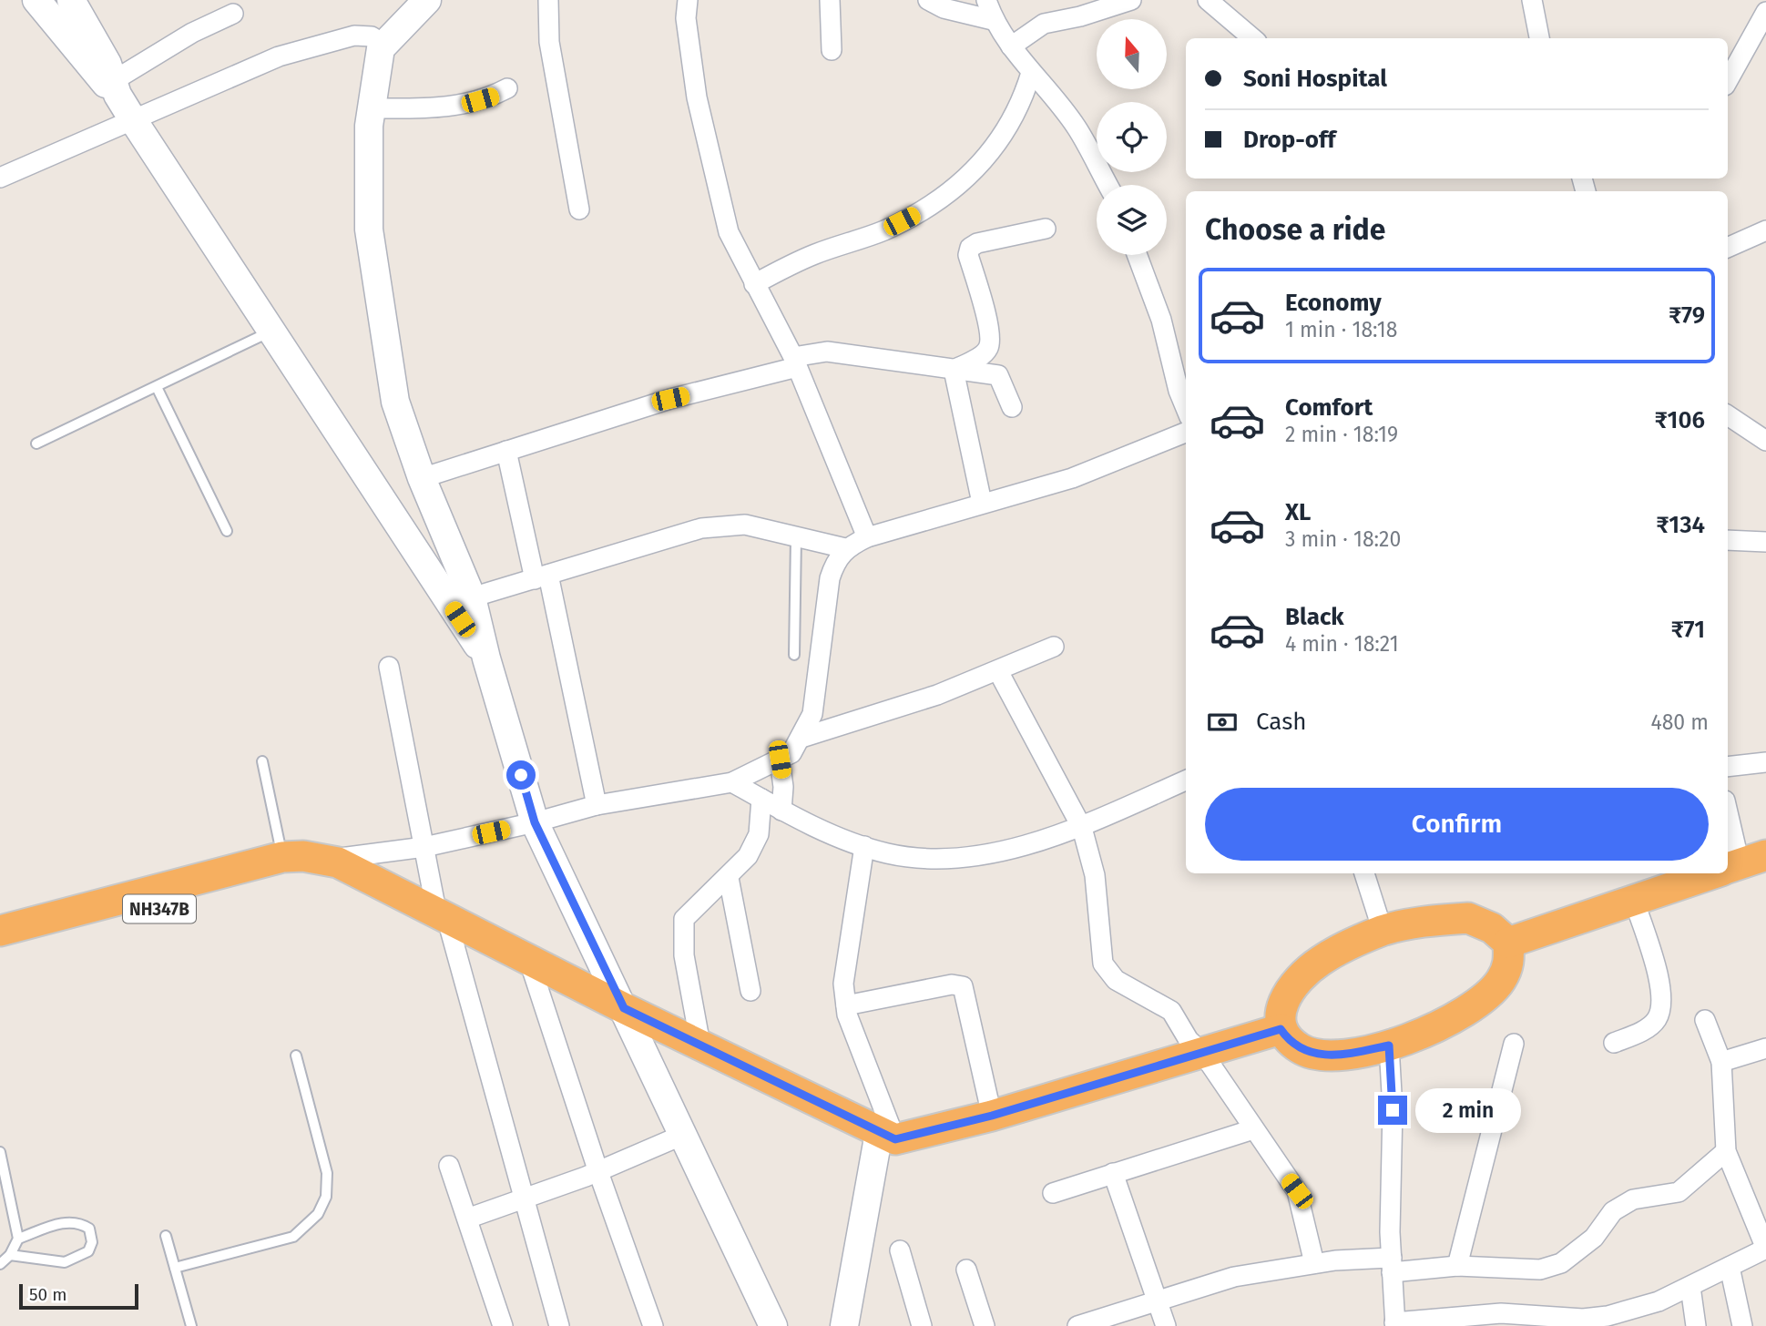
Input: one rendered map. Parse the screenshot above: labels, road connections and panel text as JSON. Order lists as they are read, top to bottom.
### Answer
{
  "streets": {
    "highway": ["NH347B"]
  },
  "scale_bar": "50 m",
  "north": "top",
  "page": {
    "banner": ["Soni Hospital", "Drop-off"],
    "heading": "Choose a ride",
    "list": [
      {
        "name": "Economy",
        "note": "1 min · 18:18",
        "value": "₹79"
      },
      {
        "name": "Comfort",
        "note": "2 min · 18:19",
        "value": "₹106"
      },
      {
        "name": "XL",
        "note": "3 min · 18:20",
        "value": "₹134"
      },
      {
        "name": "Black",
        "note": "4 min · 18:21",
        "value": "₹71"
      }
    ],
    "pay": ["Cash", "480 m"],
    "buttons": "Confirm",
    "bubble": "2 min",
    "scale": "50 m"
  }
}
